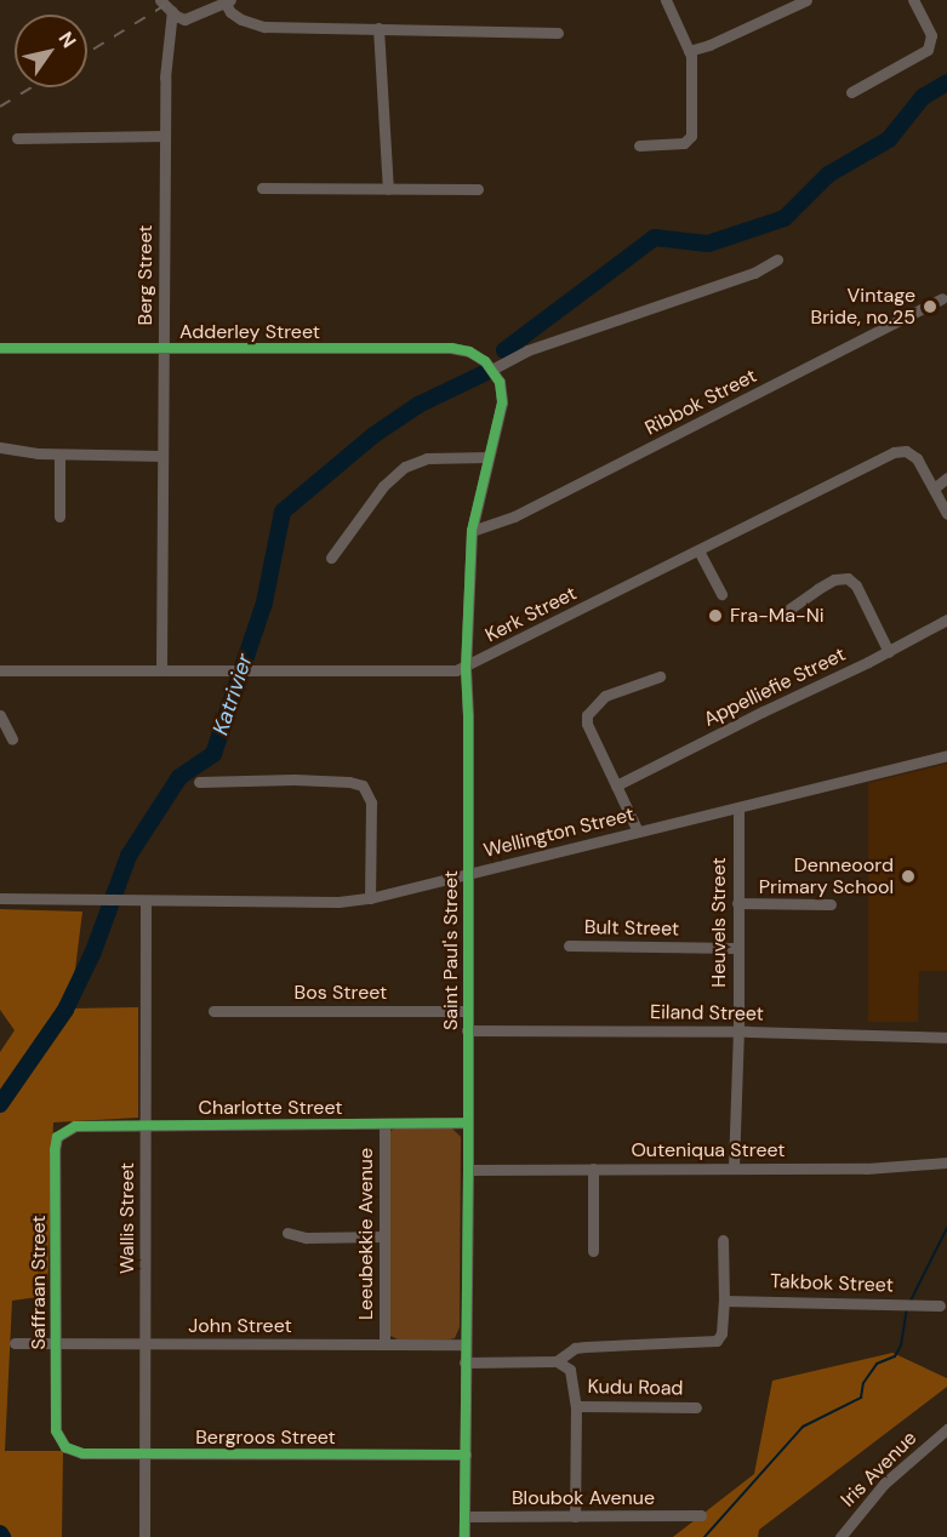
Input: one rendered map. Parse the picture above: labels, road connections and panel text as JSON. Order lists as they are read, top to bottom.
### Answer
{
  "streets": {
    "street": [
      "Berg Street",
      "Adderley Street",
      "Ribbok Street",
      "Kerk Street",
      "Appelliefie Street",
      "Wellington Street",
      "Heuvels Street",
      "Bult Street",
      "Saint Paul's Street",
      "Bos Street",
      "Eiland Street",
      "Charlotte Street",
      "Outeniqua Street",
      "Wallis Street",
      "Leeubekkie Avenue",
      "Saffraan Street",
      "Takbok Street",
      "John Street",
      "Kudu Road",
      "Bergroos Street",
      "Iris Avenue",
      "Bloubok Avenue"
    ]
  },
  "crossings": [
    ["Berg Street", "Adderley Street"],
    ["Berg Street", "Kerk Street"],
    ["Adderley Street", "Saint Paul's Street"],
    ["Ribbok Street", "Saint Paul's Street"],
    ["Kerk Street", "Saint Paul's Street"],
    ["Wellington Street", "Heuvels Street"],
    ["Wellington Street", "Saint Paul's Street"],
    ["Wellington Street", "Wallis Street"],
    ["Heuvels Street", "Bult Street"],
    ["Heuvels Street", "Eiland Street"],
    ["Heuvels Street", "Outeniqua Street"],
    ["Saint Paul's Street", "Bos Street"],
    ["Saint Paul's Street", "Eiland Street"],
    ["Saint Paul's Street", "Charlotte Street"],
    ["Saint Paul's Street", "Outeniqua Street"],
    ["Saint Paul's Street", "John Street"],
    ["Saint Paul's Street", "Bergroos Street"],
    ["Saint Paul's Street", "Bloubok Avenue"],
    ["Charlotte Street", "Wallis Street"],
    ["Charlotte Street", "Leeubekkie Avenue"],
    ["Charlotte Street", "Saffraan Street"],
    ["Wallis Street", "John Street"],
    ["Wallis Street", "Bergroos Street"],
    ["Leeubekkie Avenue", "John Street"],
    ["Saffraan Street", "John Street"],
    ["Saffraan Street", "Bergroos Street"]
  ],
  "water": ["Katrivier"],
  "places": ["Vintage Bride, no.25", "Fra-Ma-Ni", "Denneoord Primary School"],
  "north": "top right"
}
